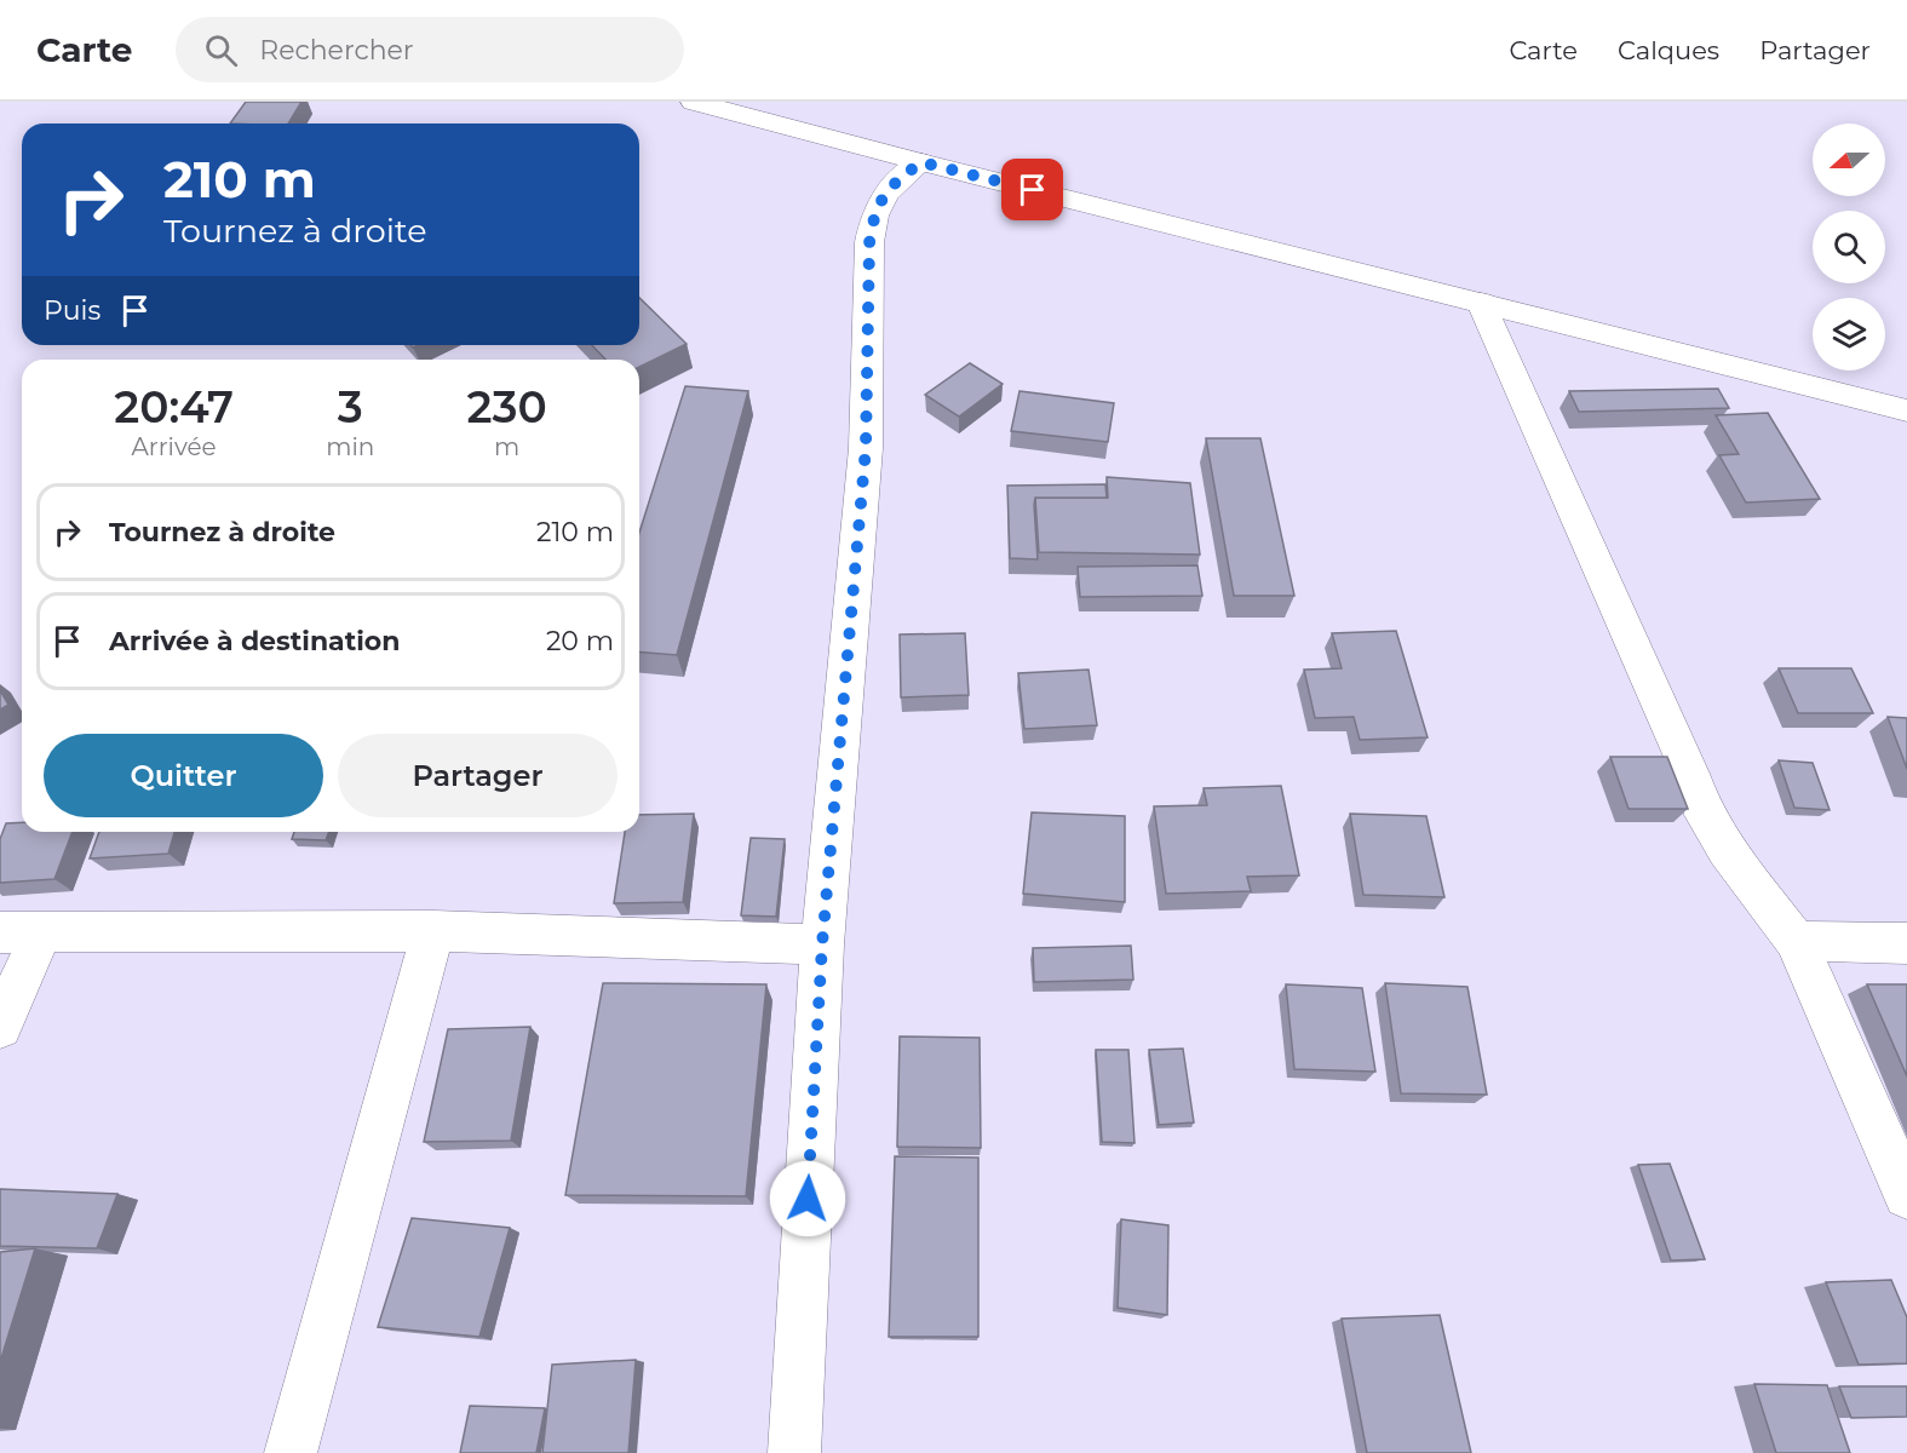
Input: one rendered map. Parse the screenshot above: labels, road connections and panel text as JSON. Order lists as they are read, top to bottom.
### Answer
{
  "north": "left",
  "page": {
    "header": "Carte",
    "search": "Rechercher",
    "nav": ["Carte", "Calques", "Partager"],
    "turn": ["210 m", "Tournez à droite"],
    "then": "Puis",
    "eta": [
      "20:47",
      "Arrivée",
      "3",
      "min",
      "230",
      "m"
    ],
    "list": [
      {
        "name": "Tournez à droite",
        "value": "210 m"
      },
      {
        "name": "Arrivée à destination",
        "value": "20 m"
      }
    ],
    "buttons": ["Quitter", "Partager"]
  }
}
